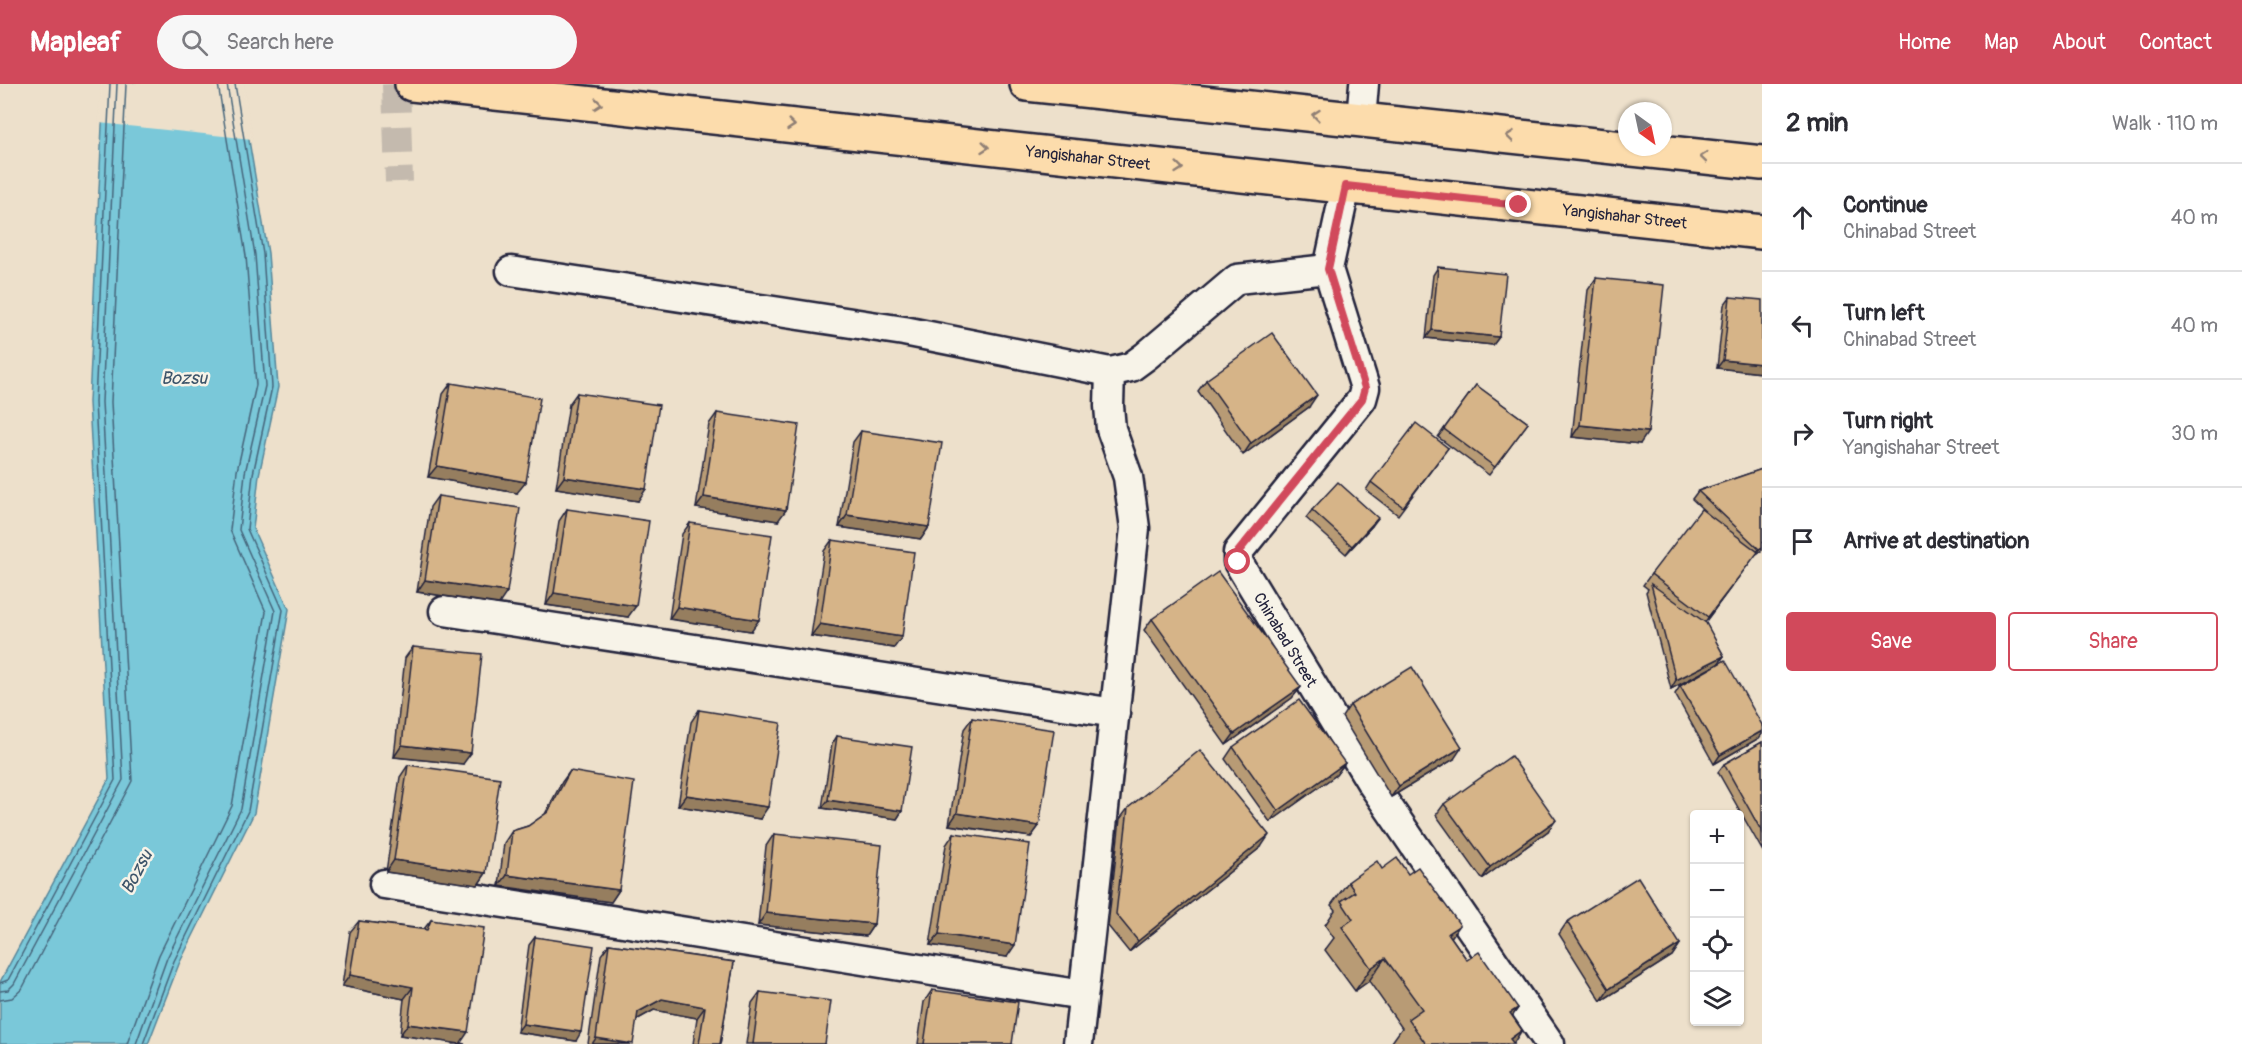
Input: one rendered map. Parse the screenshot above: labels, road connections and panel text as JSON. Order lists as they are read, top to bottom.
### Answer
{
  "streets": {
    "main road": ["Yangishahar Street"],
    "street": ["Chinabad Street"]
  },
  "crossings": [
    ["Yangishahar Street", "Chinabad Street"]
  ],
  "water": ["Bozsu"],
  "north": "bottom right",
  "page": {
    "header": "Mapleaf",
    "search": "Search here",
    "nav": [
      "Home",
      "Map",
      "About",
      "Contact"
    ],
    "heading": ["2 min", "Walk · 110 m"],
    "list": [
      ["Continue", "Chinabad Street", "40 m"],
      ["Turn left", "Chinabad Street", "40 m"],
      ["Turn right", "Yangishahar Street", "30 m"],
      "Arrive at destination"
    ],
    "buttons": ["Save", "Share"],
    "map_buttons": ["+", "−"]
  }
}
